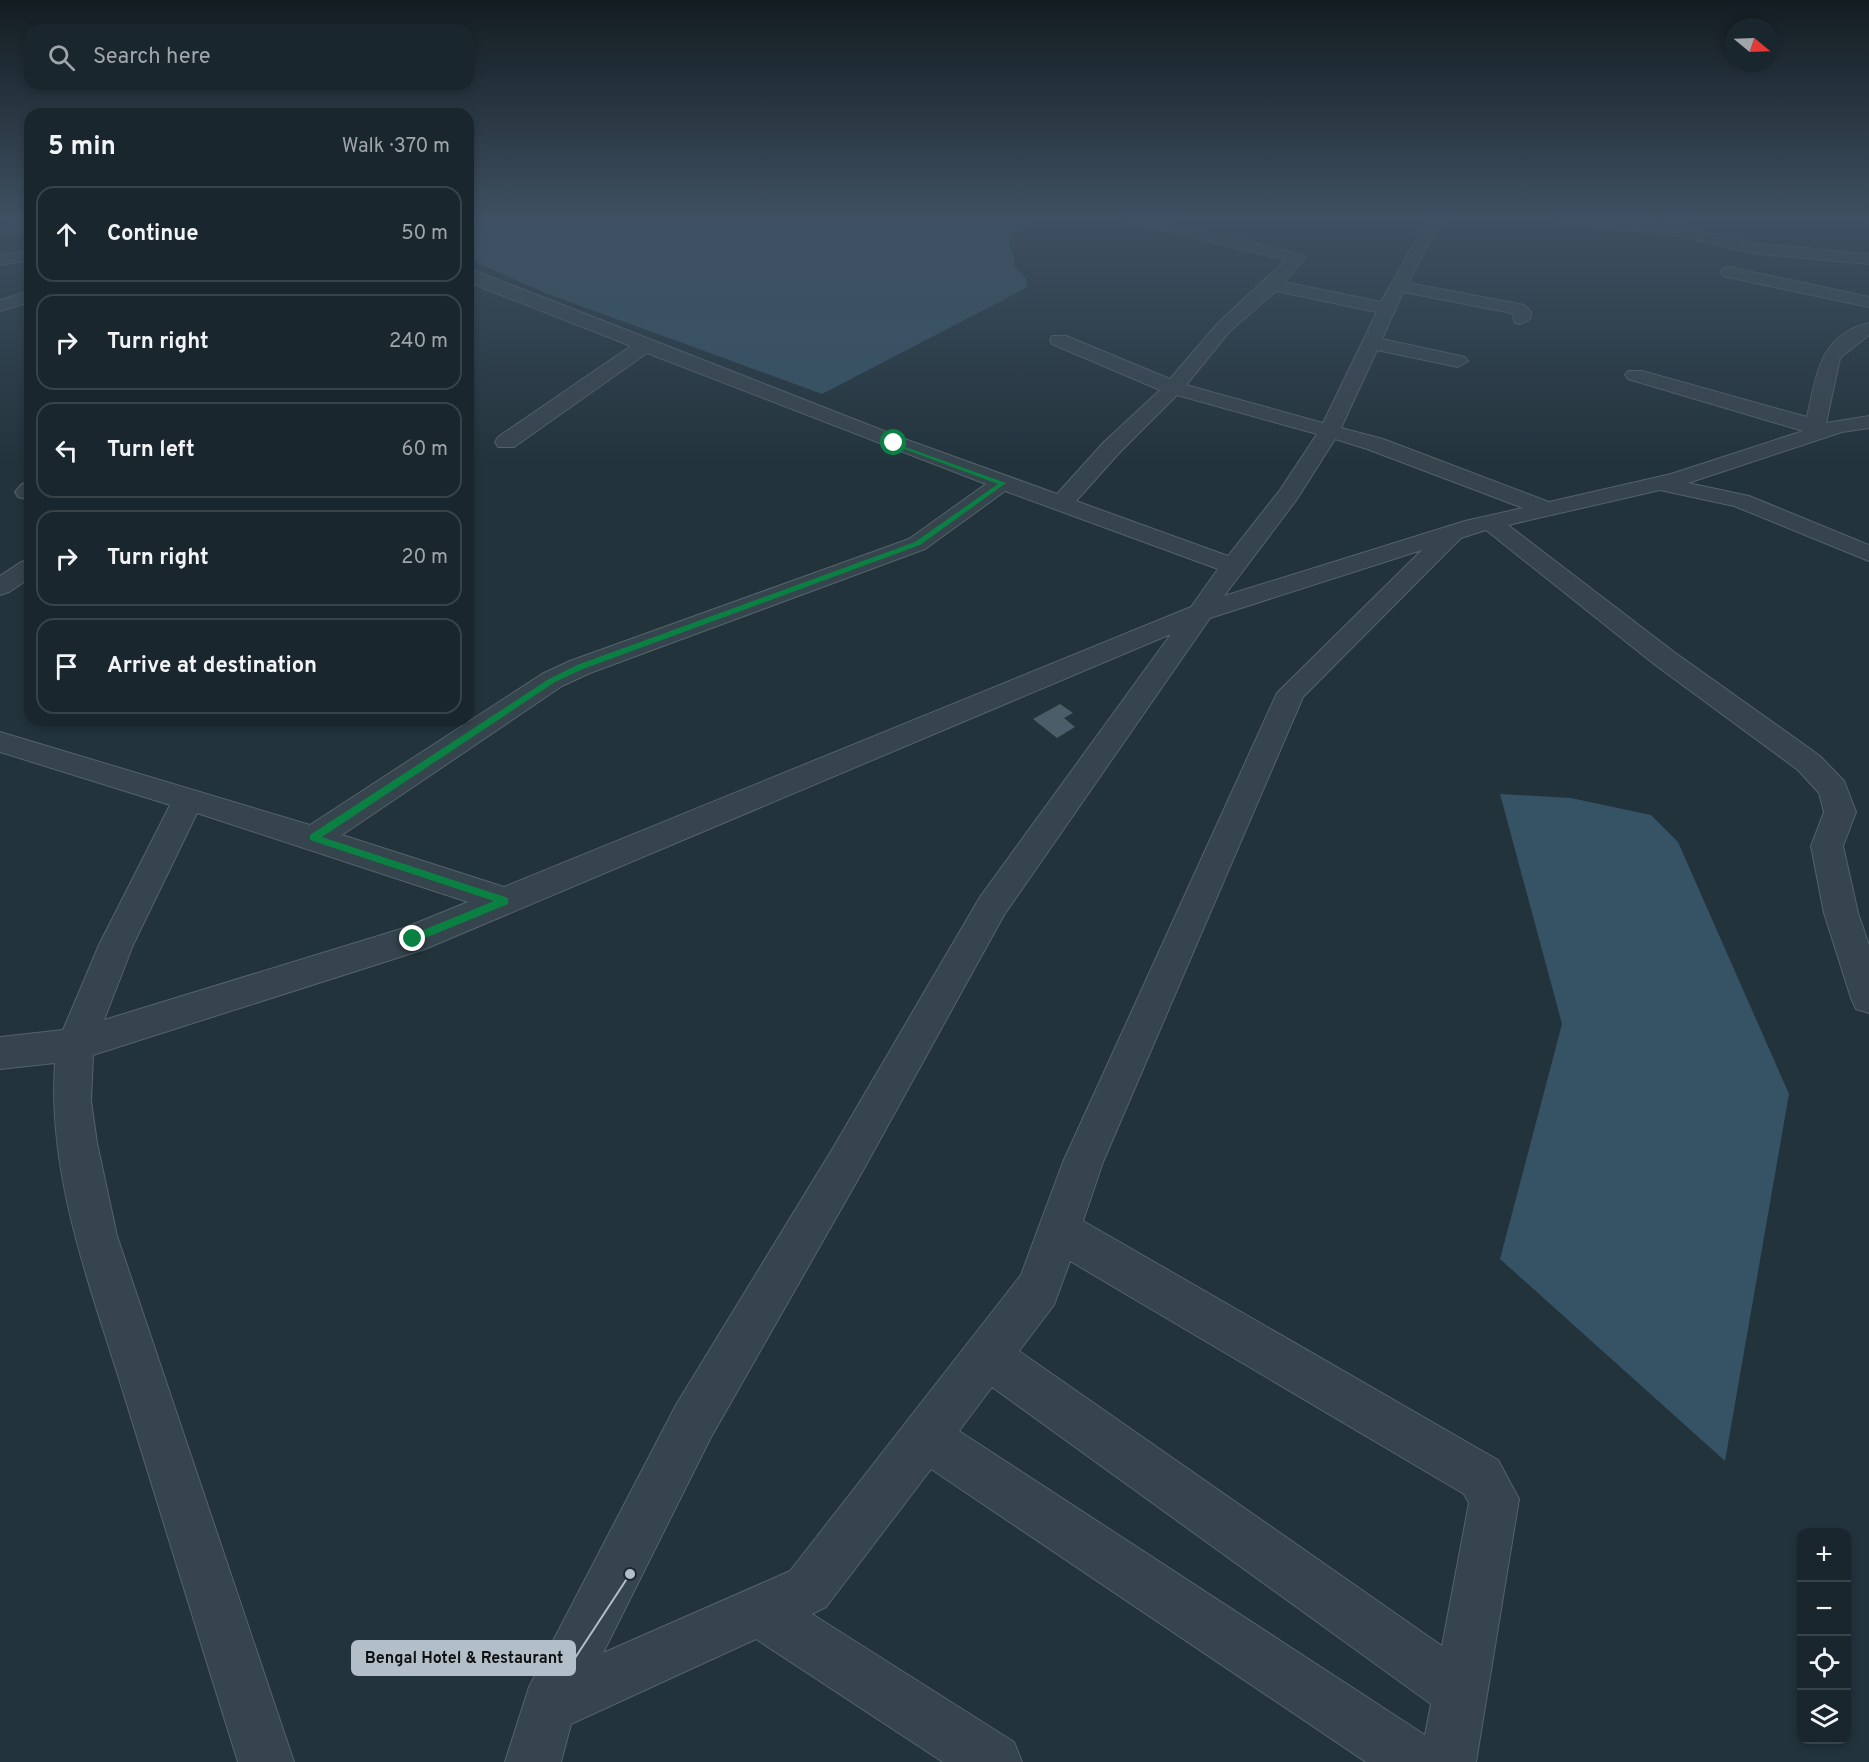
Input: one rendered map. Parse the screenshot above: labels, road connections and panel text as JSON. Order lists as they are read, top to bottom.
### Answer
{
  "places": ["Bengal Hotel & Restaurant"],
  "north": "right",
  "page": {
    "search": "Search here",
    "heading": ["5 min", "Walk · 370 m"],
    "list": [
      ["Continue", "50 m"],
      ["Turn right", "240 m"],
      ["Turn left", "60 m"],
      ["Turn right", "20 m"],
      "Arrive at destination"
    ],
    "map_buttons": ["+", "−"]
  }
}
